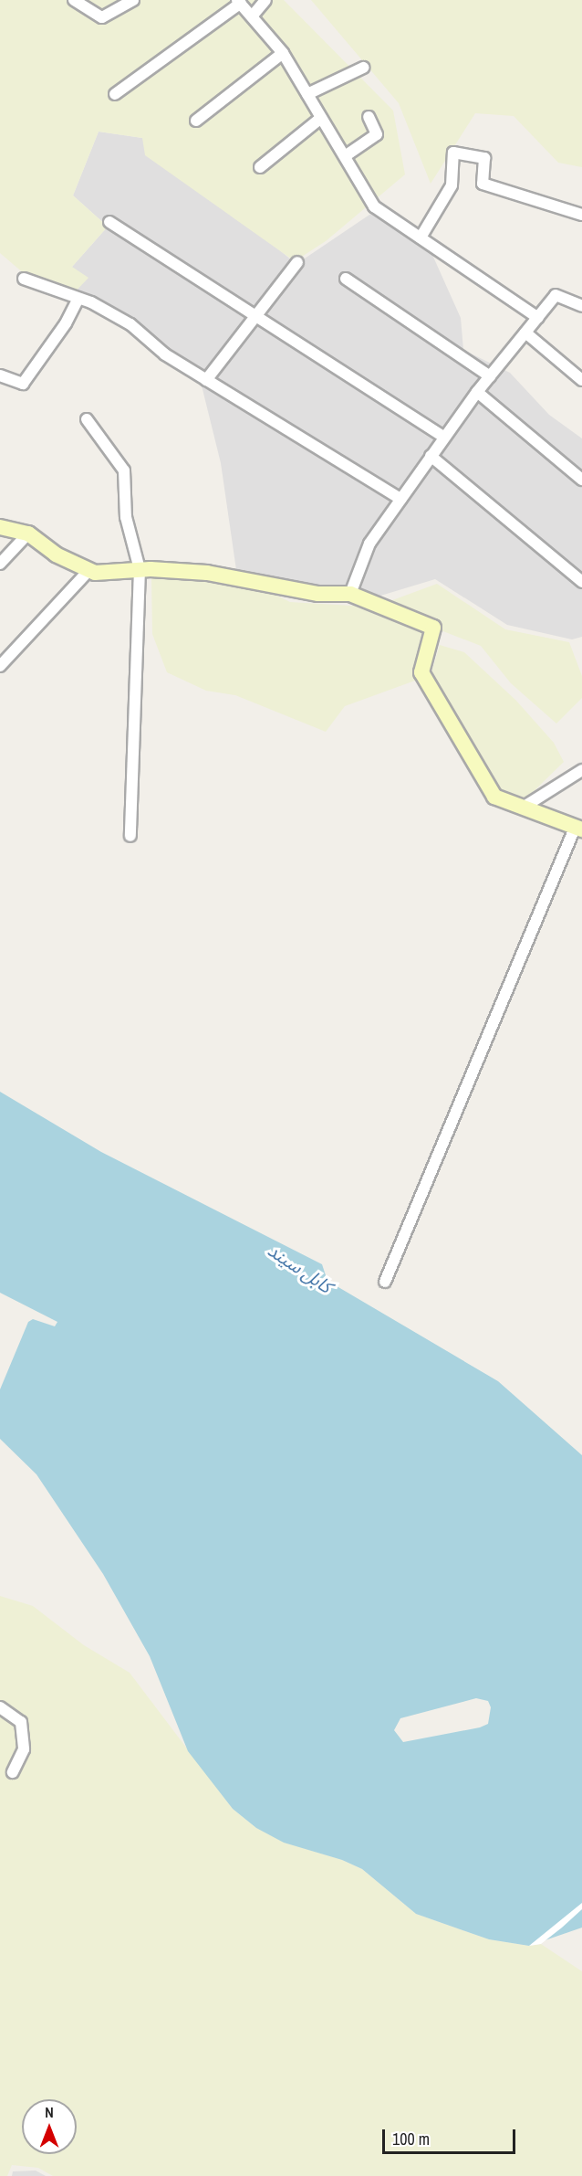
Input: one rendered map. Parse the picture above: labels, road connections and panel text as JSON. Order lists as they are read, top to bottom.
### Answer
{
  "water": ["کابل سيند"],
  "scale_bar": "100 m",
  "north": "top"
}
